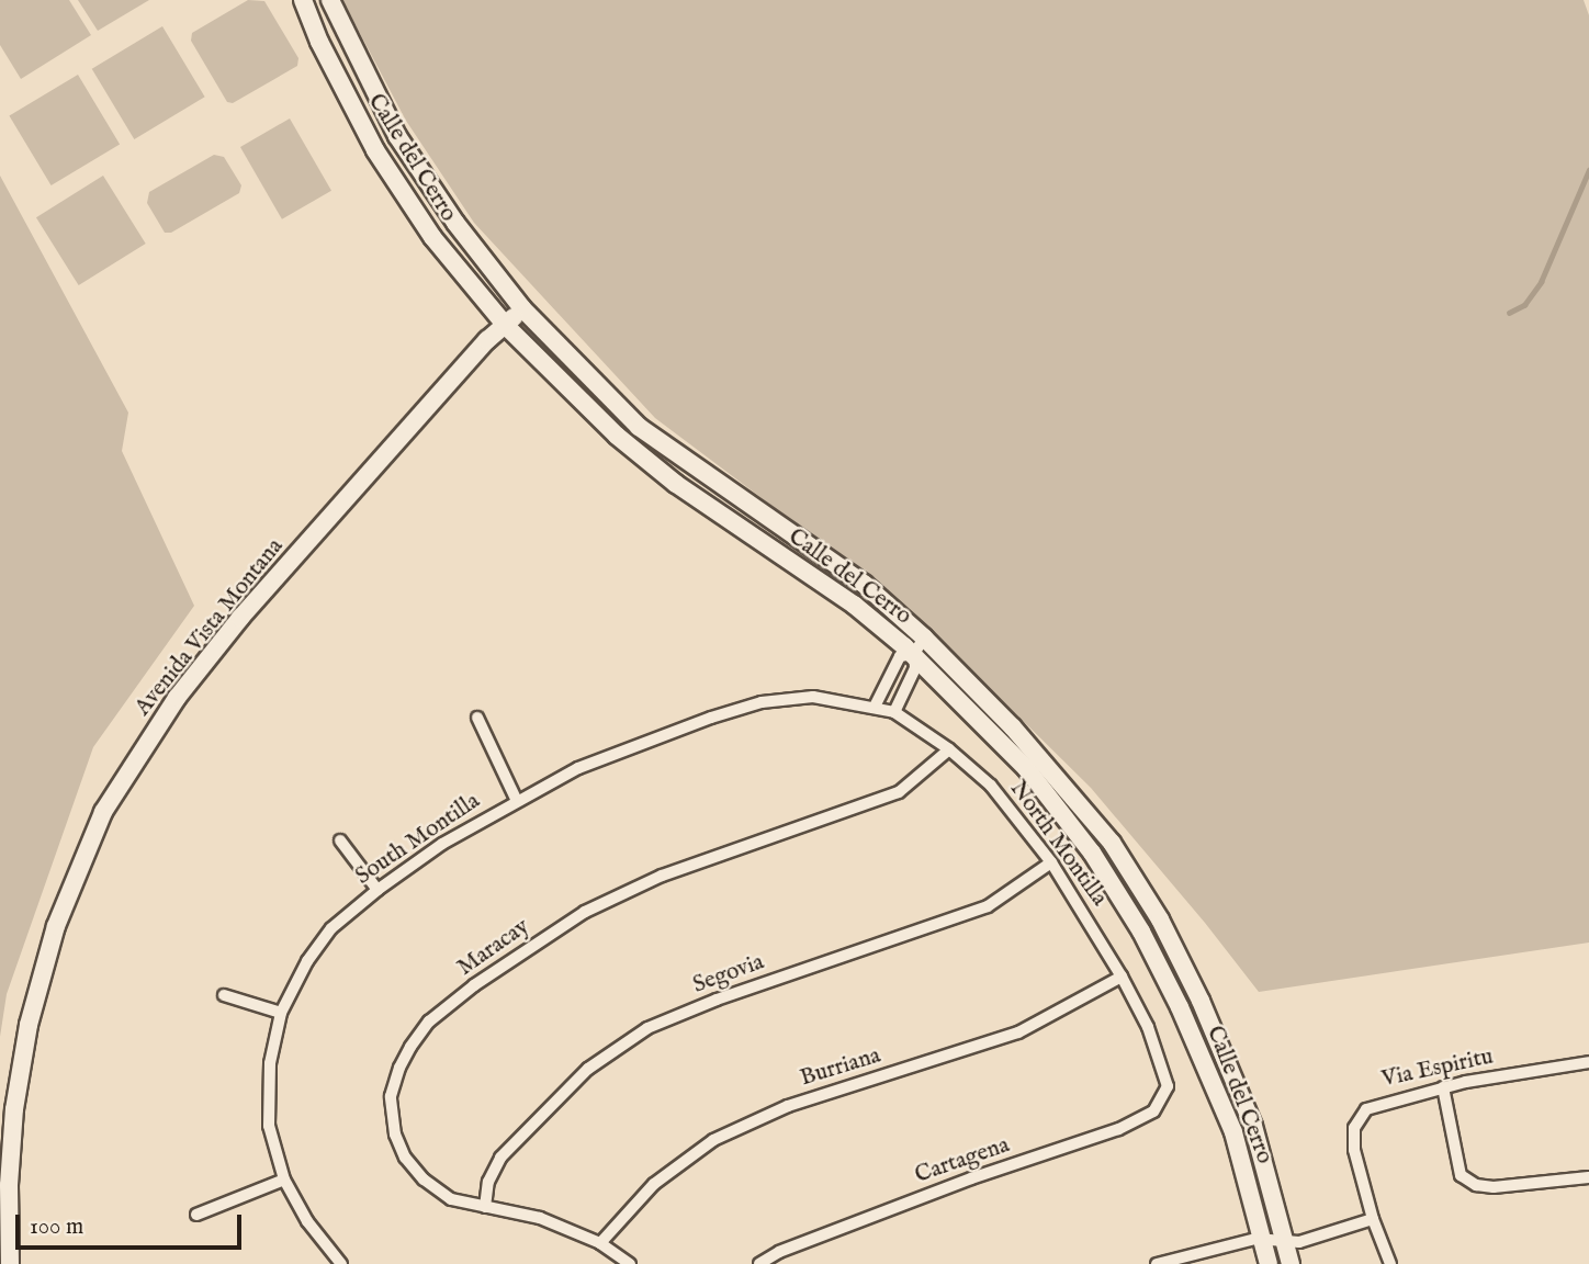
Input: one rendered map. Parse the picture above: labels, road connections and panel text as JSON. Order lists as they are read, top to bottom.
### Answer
{
  "streets": {
    "main road": ["Calle del Cerro", "Avenida Vista Montana"],
    "street": [
      "South Montilla",
      "North Montilla",
      "Maracay",
      "Segovia",
      "Burriana",
      "Via Espiritu",
      "Cartagena"
    ]
  },
  "crossings": [
    ["Calle del Cerro", "Avenida Vista Montana"],
    ["South Montilla", "North Montilla"],
    ["North Montilla", "Maracay"],
    ["North Montilla", "Segovia"],
    ["North Montilla", "Burriana"],
    ["North Montilla", "Cartagena"],
    ["Maracay", "Segovia"],
    ["Maracay", "Burriana"]
  ],
  "scale_bar": "100 m"
}
